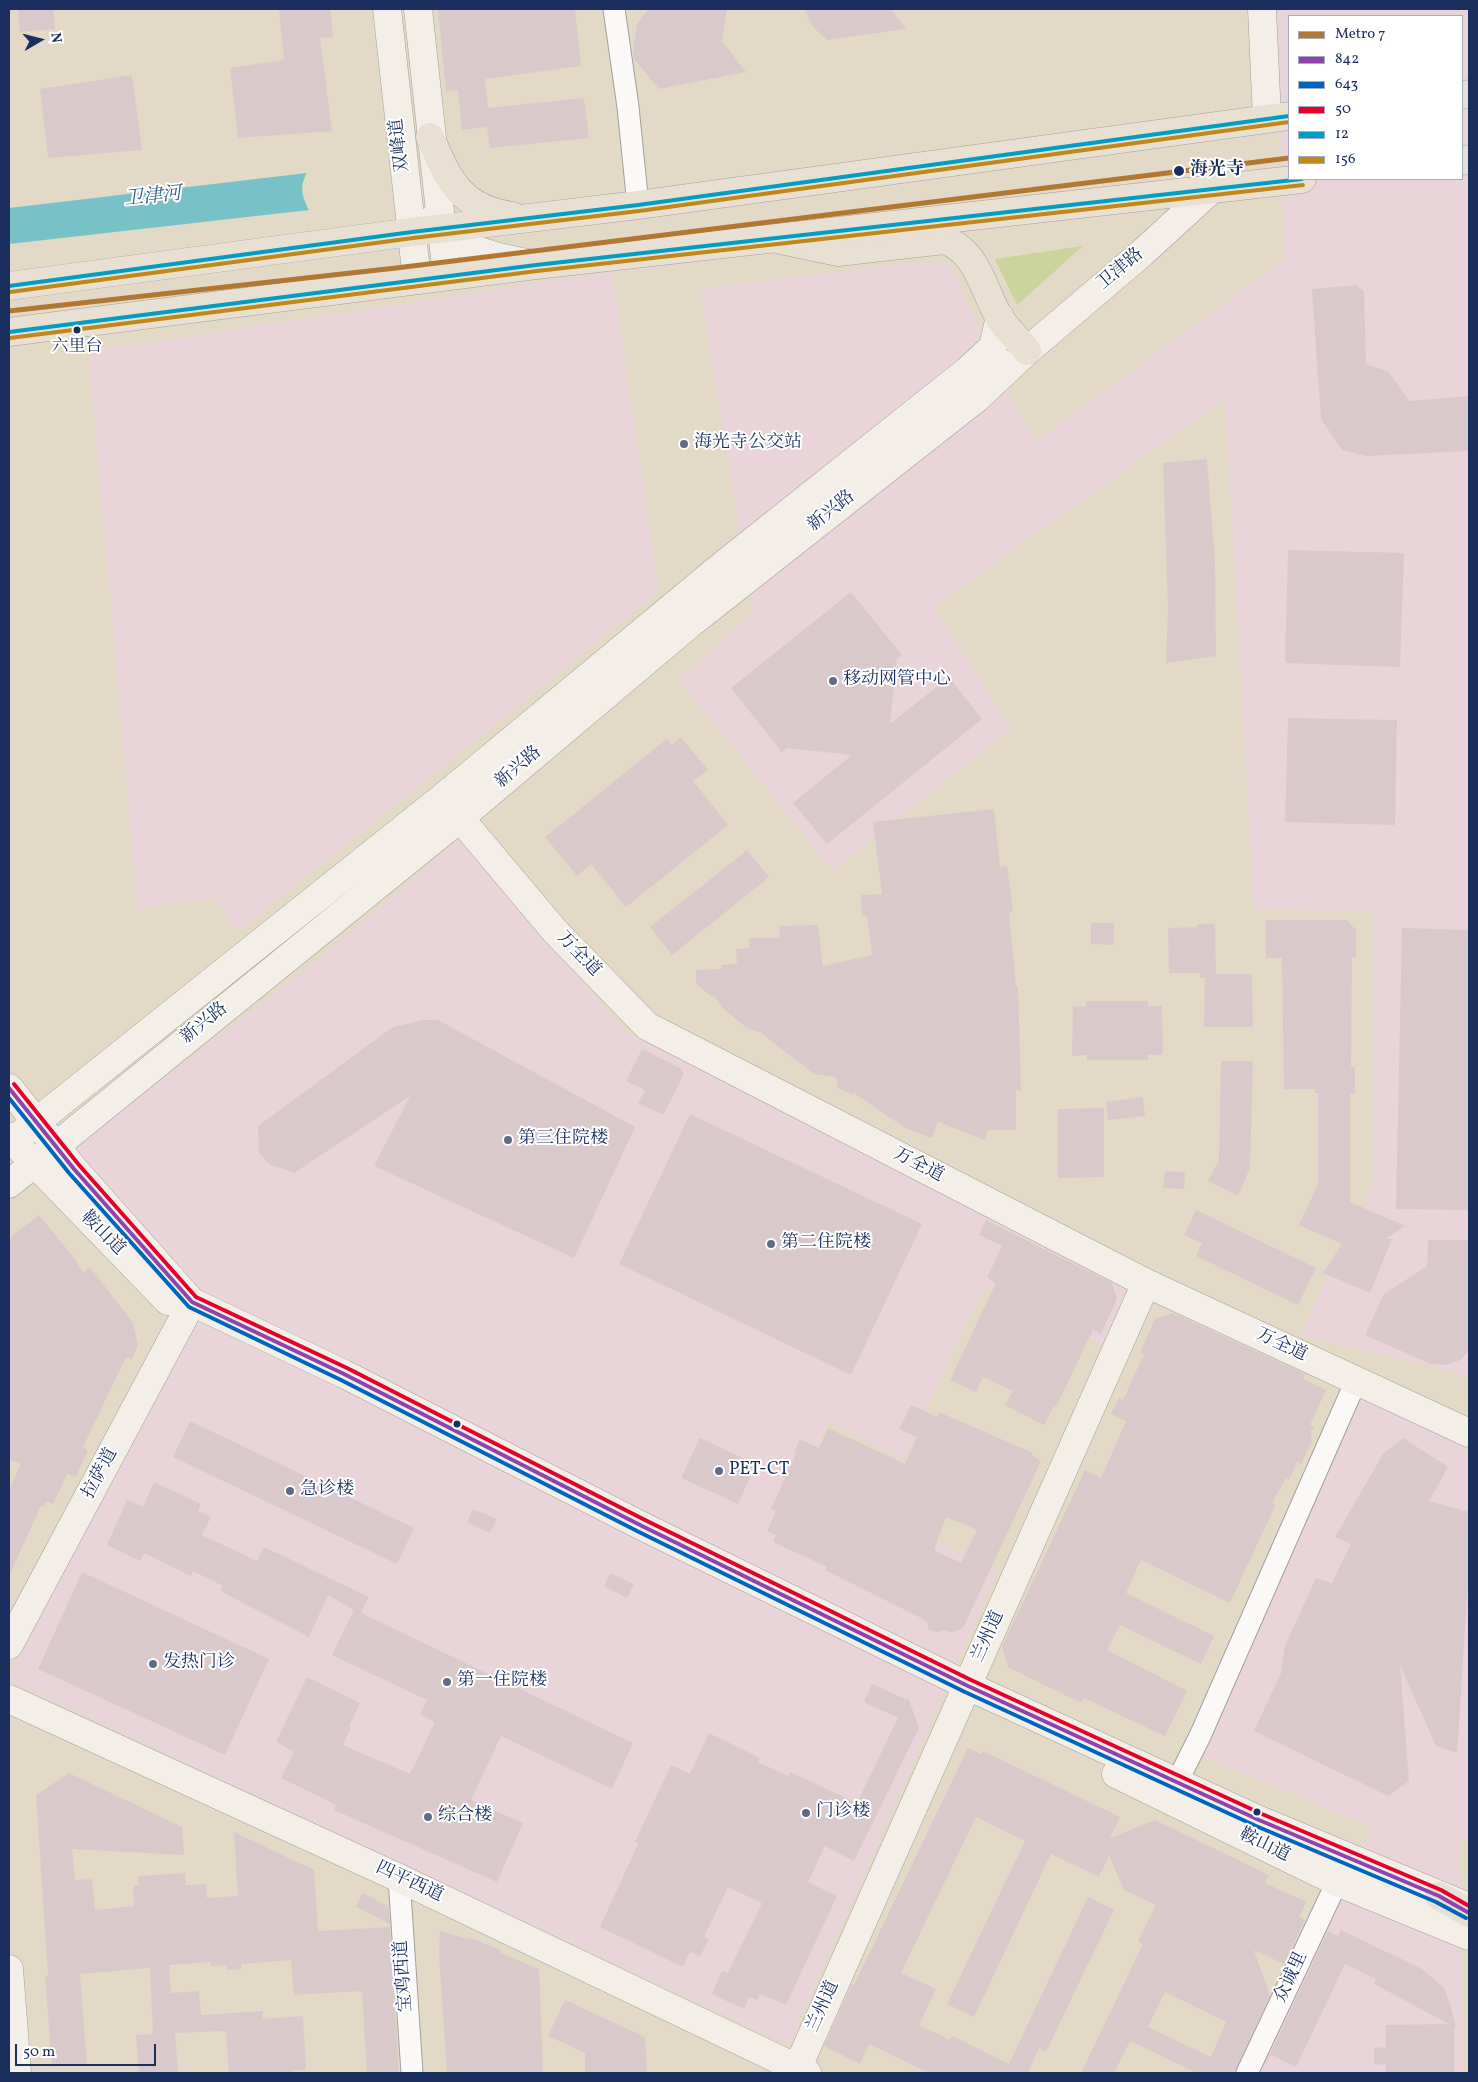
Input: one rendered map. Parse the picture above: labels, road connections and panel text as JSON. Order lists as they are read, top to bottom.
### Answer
{
  "streets": {
    "main road": [
      "双峰道",
      "卫津路",
      "新兴路",
      "万全道",
      "鞍山道",
      "拉萨道",
      "兰州道",
      "四平西道"
    ],
    "street": ["宝鸡西道", "众诚里"]
  },
  "crossings": [
    ["卫津路", "新兴路"],
    ["新兴路", "万全道"],
    ["新兴路", "鞍山道"],
    ["万全道", "兰州道"],
    ["鞍山道", "拉萨道"],
    ["鞍山道", "兰州道"],
    ["鞍山道", "众诚里"],
    ["兰州道", "四平西道"],
    ["四平西道", "宝鸡西道"]
  ],
  "water": ["卫津河"],
  "places": [
    "海光寺",
    "六里台",
    "海光寺公交站",
    "移动网管中心",
    "第三住院楼",
    "第二住院楼",
    "PET-CT",
    "急诊楼",
    "发热门诊",
    "第一住院楼",
    "门诊楼",
    "综合楼"
  ],
  "lines": [
    "transit line 12",
    "transit line 156",
    "metro line 7",
    "transit line 50",
    "transit line 842",
    "transit line 643"
  ],
  "legend": [
    "Metro 7",
    "842",
    "643",
    "50",
    "12",
    "156"
  ],
  "scale_bar": "50 m",
  "north": "right"
}
